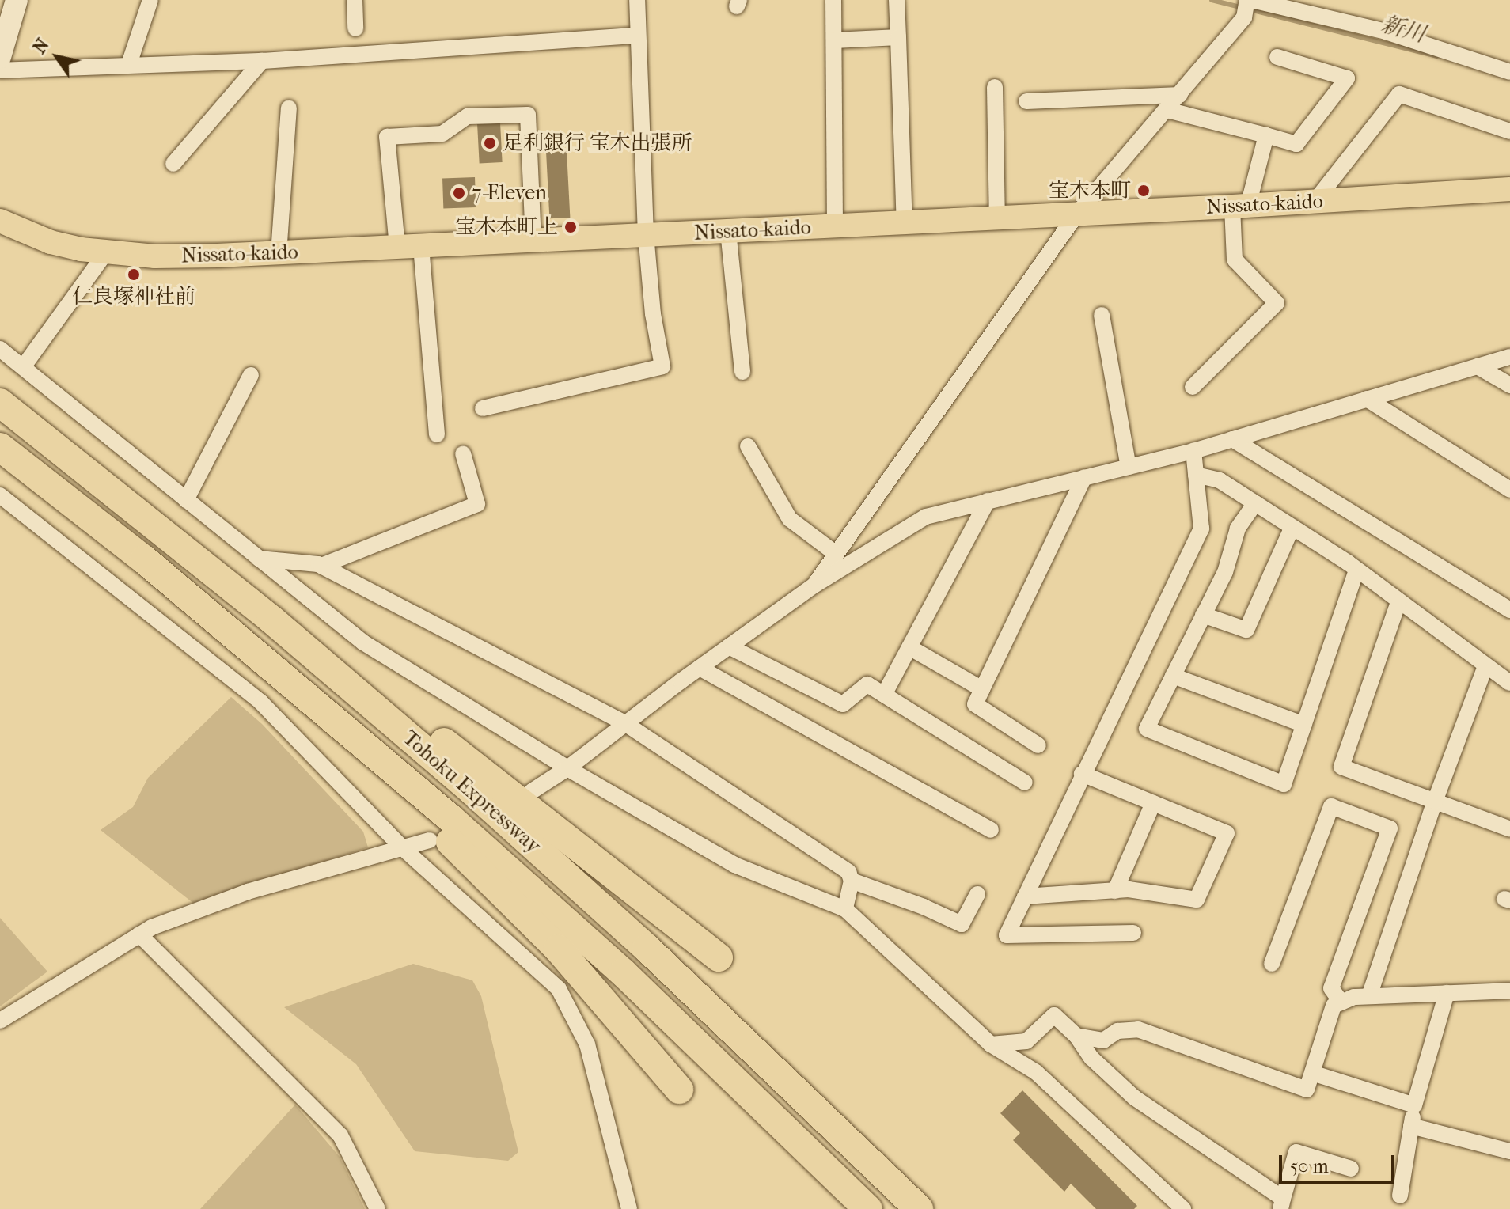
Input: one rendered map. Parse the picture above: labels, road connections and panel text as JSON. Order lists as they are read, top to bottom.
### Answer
{
  "streets": {
    "highway": ["Tohoku Expressway"],
    "main road": ["Nissato-kaido"]
  },
  "water": ["新川"],
  "places": [
    "足利銀行 宝木出張所",
    "宝木本町",
    "7-Eleven",
    "宝木本町上",
    "仁良塚神社前"
  ],
  "scale_bar": "50 m",
  "north": "top left"
}
